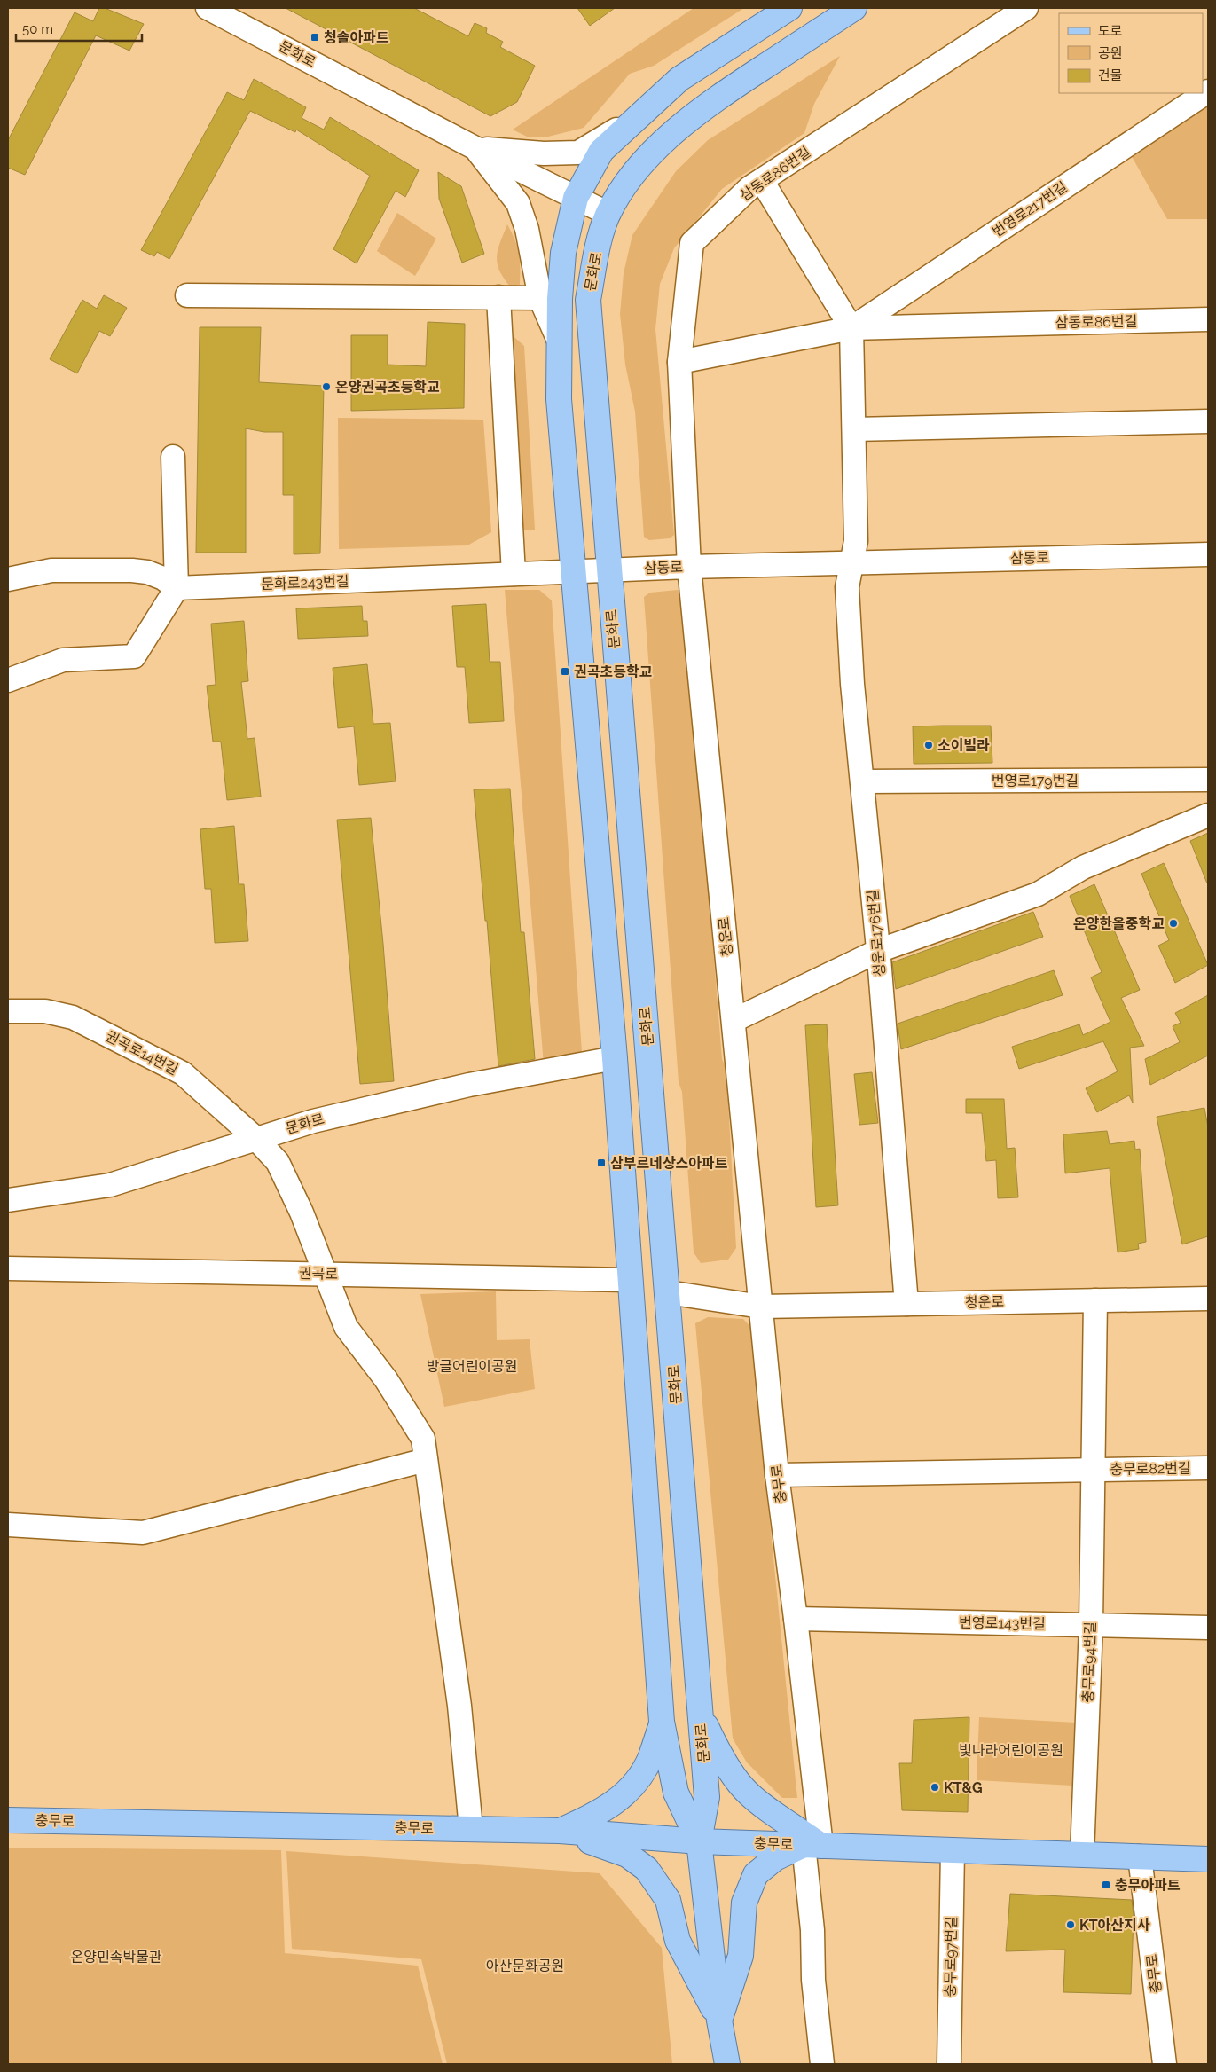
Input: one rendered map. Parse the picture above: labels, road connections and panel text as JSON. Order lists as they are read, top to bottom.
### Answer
{
  "streets": {
    "main road": ["문화로", "충무로"],
    "street": [
      "삼동로86번길",
      "번영로217번길",
      "삼동로",
      "문화로243번길",
      "번영로179번길",
      "청운로176번길",
      "청운로",
      "권곡로14번길",
      "권곡로",
      "충무로82번길",
      "번영로143번길",
      "충무로94번길",
      "충무로97번길"
    ]
  },
  "crossings": [
    ["문화로", "삼동로"],
    ["문화로", "문화로243번길"],
    ["문화로", "청운로"],
    ["문화로", "권곡로14번길"],
    ["문화로", "권곡로"],
    ["문화로", "충무로"],
    ["삼동로86번길", "번영로217번길"],
    ["삼동로86번길", "삼동로"],
    ["삼동로86번길", "청운로"],
    ["삼동로", "문화로243번길"],
    ["삼동로", "청운로176번길"],
    ["삼동로", "청운로"],
    ["번영로179번길", "청운로176번길"],
    ["청운로176번길", "청운로"],
    ["청운로", "충무로"],
    ["청운로", "충무로94번길"],
    ["권곡로14번길", "권곡로"],
    ["권곡로14번길", "충무로"],
    ["충무로82번길", "충무로94번길"],
    ["충무로", "번영로143번길"],
    ["충무로", "충무로94번길"],
    ["충무로", "충무로97번길"],
    ["번영로143번길", "충무로94번길"]
  ],
  "parks": [
    "방글어린이공원",
    "빛나라어린이공원",
    "온양민속박물관",
    "아산문화공원"
  ],
  "places": {
    "transit": [
      "청솔아파트",
      "권곡초등학교",
      "삼부르네상스아파트",
      "충무아파트"
    ],
    "other": [
      "온양권곡초등학교",
      "소이빌라",
      "온양한올중학교",
      "KT&G",
      "KT아산지사"
    ]
  },
  "legend": ["도로", "공원", "건물"],
  "scale_bar": "50 m"
}
